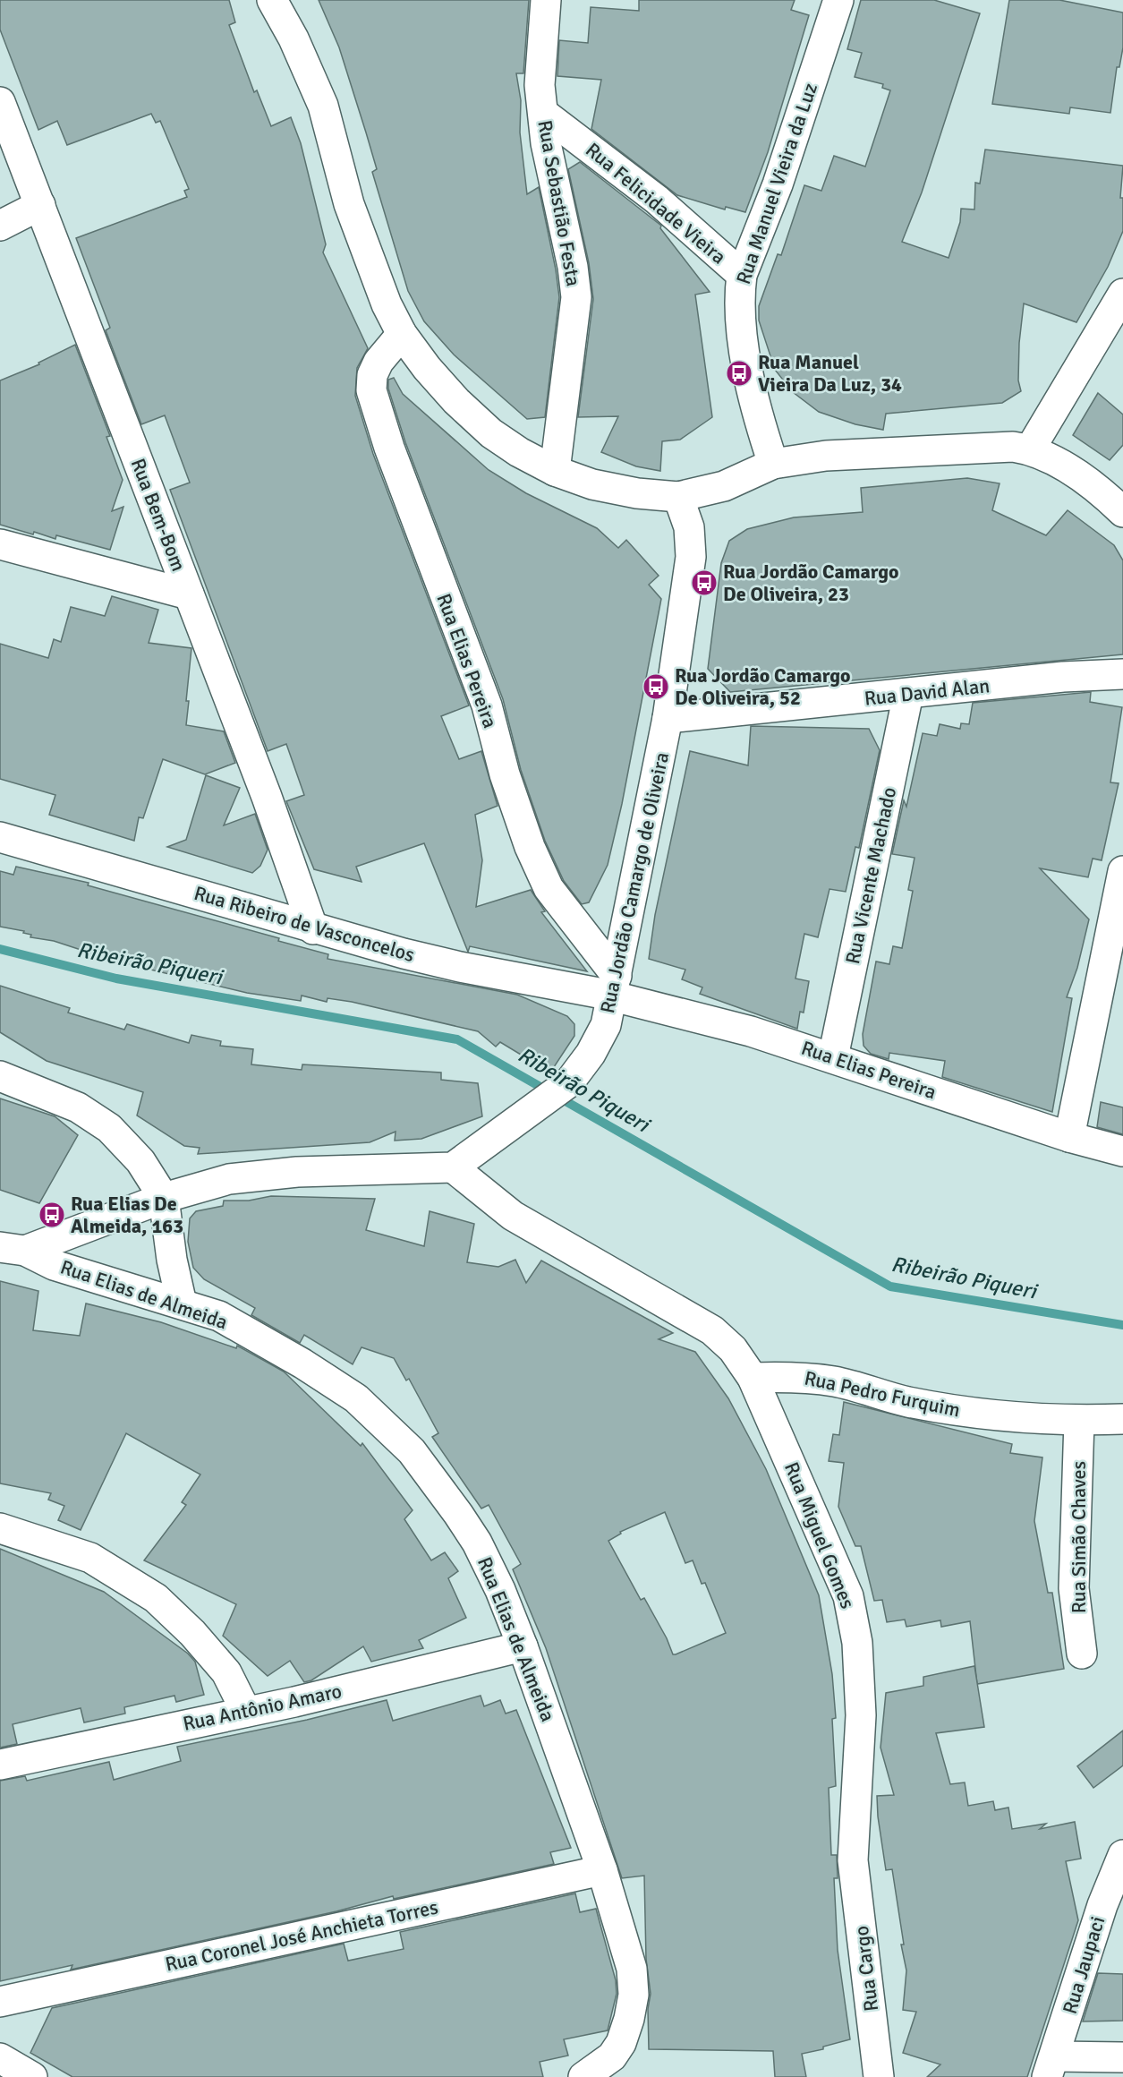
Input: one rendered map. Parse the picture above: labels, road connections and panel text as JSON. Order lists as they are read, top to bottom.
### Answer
{
  "streets": {
    "street": [
      "Rua Manuel Vieira da Luz",
      "Rua Sebastião Festa",
      "Rua Felicidade Vieira",
      "Rua Bem-Bom",
      "Rua Elias Pereira",
      "Rua David Alan",
      "Rua Vicente Machado",
      "Rua Jordão Camargo de Oliveira",
      "Rua Ribeiro de Vasconcelos",
      "Rua Elias de Almeida",
      "Rua Pedro Furquim",
      "Rua Miguel Gomes",
      "Rua Simão Chaves",
      "Rua Antônio Amaro",
      "Rua Coronel José Anchieta Torres",
      "Rua Jaupaci",
      "Rua Cargo"
    ]
  },
  "crossings": [
    ["Rua Manuel Vieira da Luz", "Rua Felicidade Vieira"],
    ["Rua Sebastião Festa", "Rua Felicidade Vieira"],
    ["Rua Bem-Bom", "Rua Ribeiro de Vasconcelos"],
    ["Rua Elias Pereira", "Rua Vicente Machado"],
    ["Rua Elias Pereira", "Rua Jordão Camargo de Oliveira"],
    ["Rua Elias Pereira", "Rua Ribeiro de Vasconcelos"],
    ["Rua David Alan", "Rua Vicente Machado"],
    ["Rua David Alan", "Rua Jordão Camargo de Oliveira"],
    ["Rua Jordão Camargo de Oliveira", "Rua Ribeiro de Vasconcelos"],
    ["Rua Elias de Almeida", "Rua Antônio Amaro"],
    ["Rua Elias de Almeida", "Rua Coronel José Anchieta Torres"],
    ["Rua Pedro Furquim", "Rua Miguel Gomes"],
    ["Rua Pedro Furquim", "Rua Simão Chaves"],
    ["Rua Miguel Gomes", "Rua Cargo"]
  ],
  "water": ["Ribeirão Piqueri"],
  "places": {
    "bus stop": [
      "Rua Manuel Vieira Da Luz, 34",
      "Rua Jordão Camargo De Oliveira, 23",
      "Rua Jordão Camargo De Oliveira, 52",
      "Rua Elias De Almeida, 163"
    ]
  }
}
